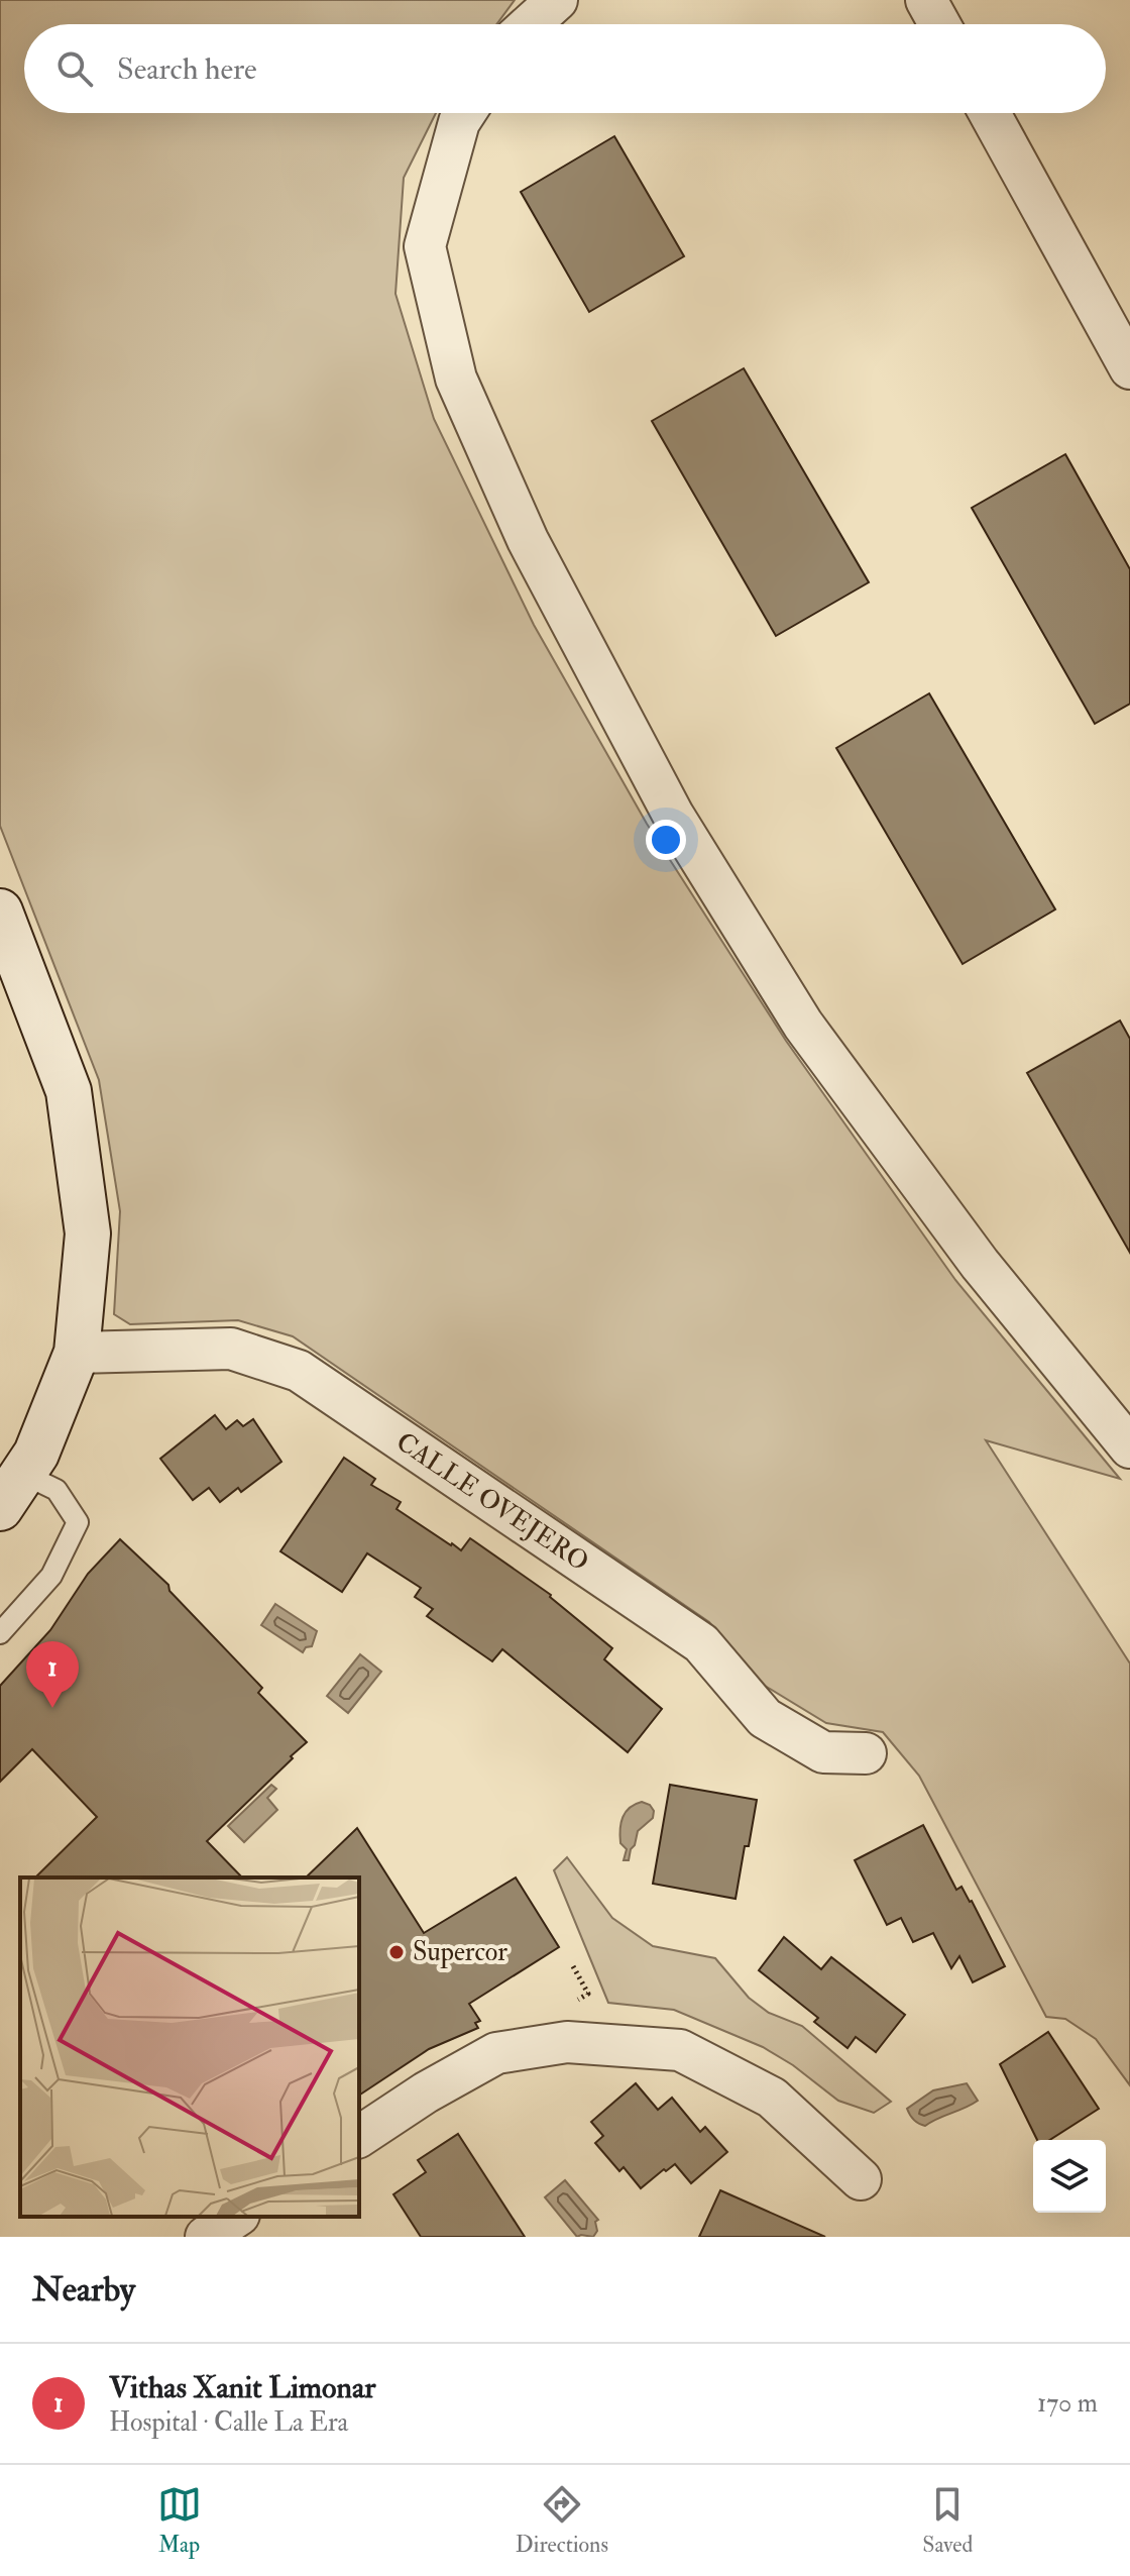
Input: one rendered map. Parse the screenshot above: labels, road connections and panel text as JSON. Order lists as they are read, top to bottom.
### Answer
{
  "streets": {
    "street": ["CALLE OVEJERO"]
  },
  "places": ["Supercor"],
  "page": {
    "search": "Search here",
    "pins": "1",
    "heading": "Nearby",
    "list": [
      {
        "mark": "1",
        "name": "Vithas Xanit Limonar",
        "note": "Hospital · Calle La Era",
        "value": "170 m"
      }
    ],
    "nav": ["Map", "Directions", "Saved"]
  }
}
